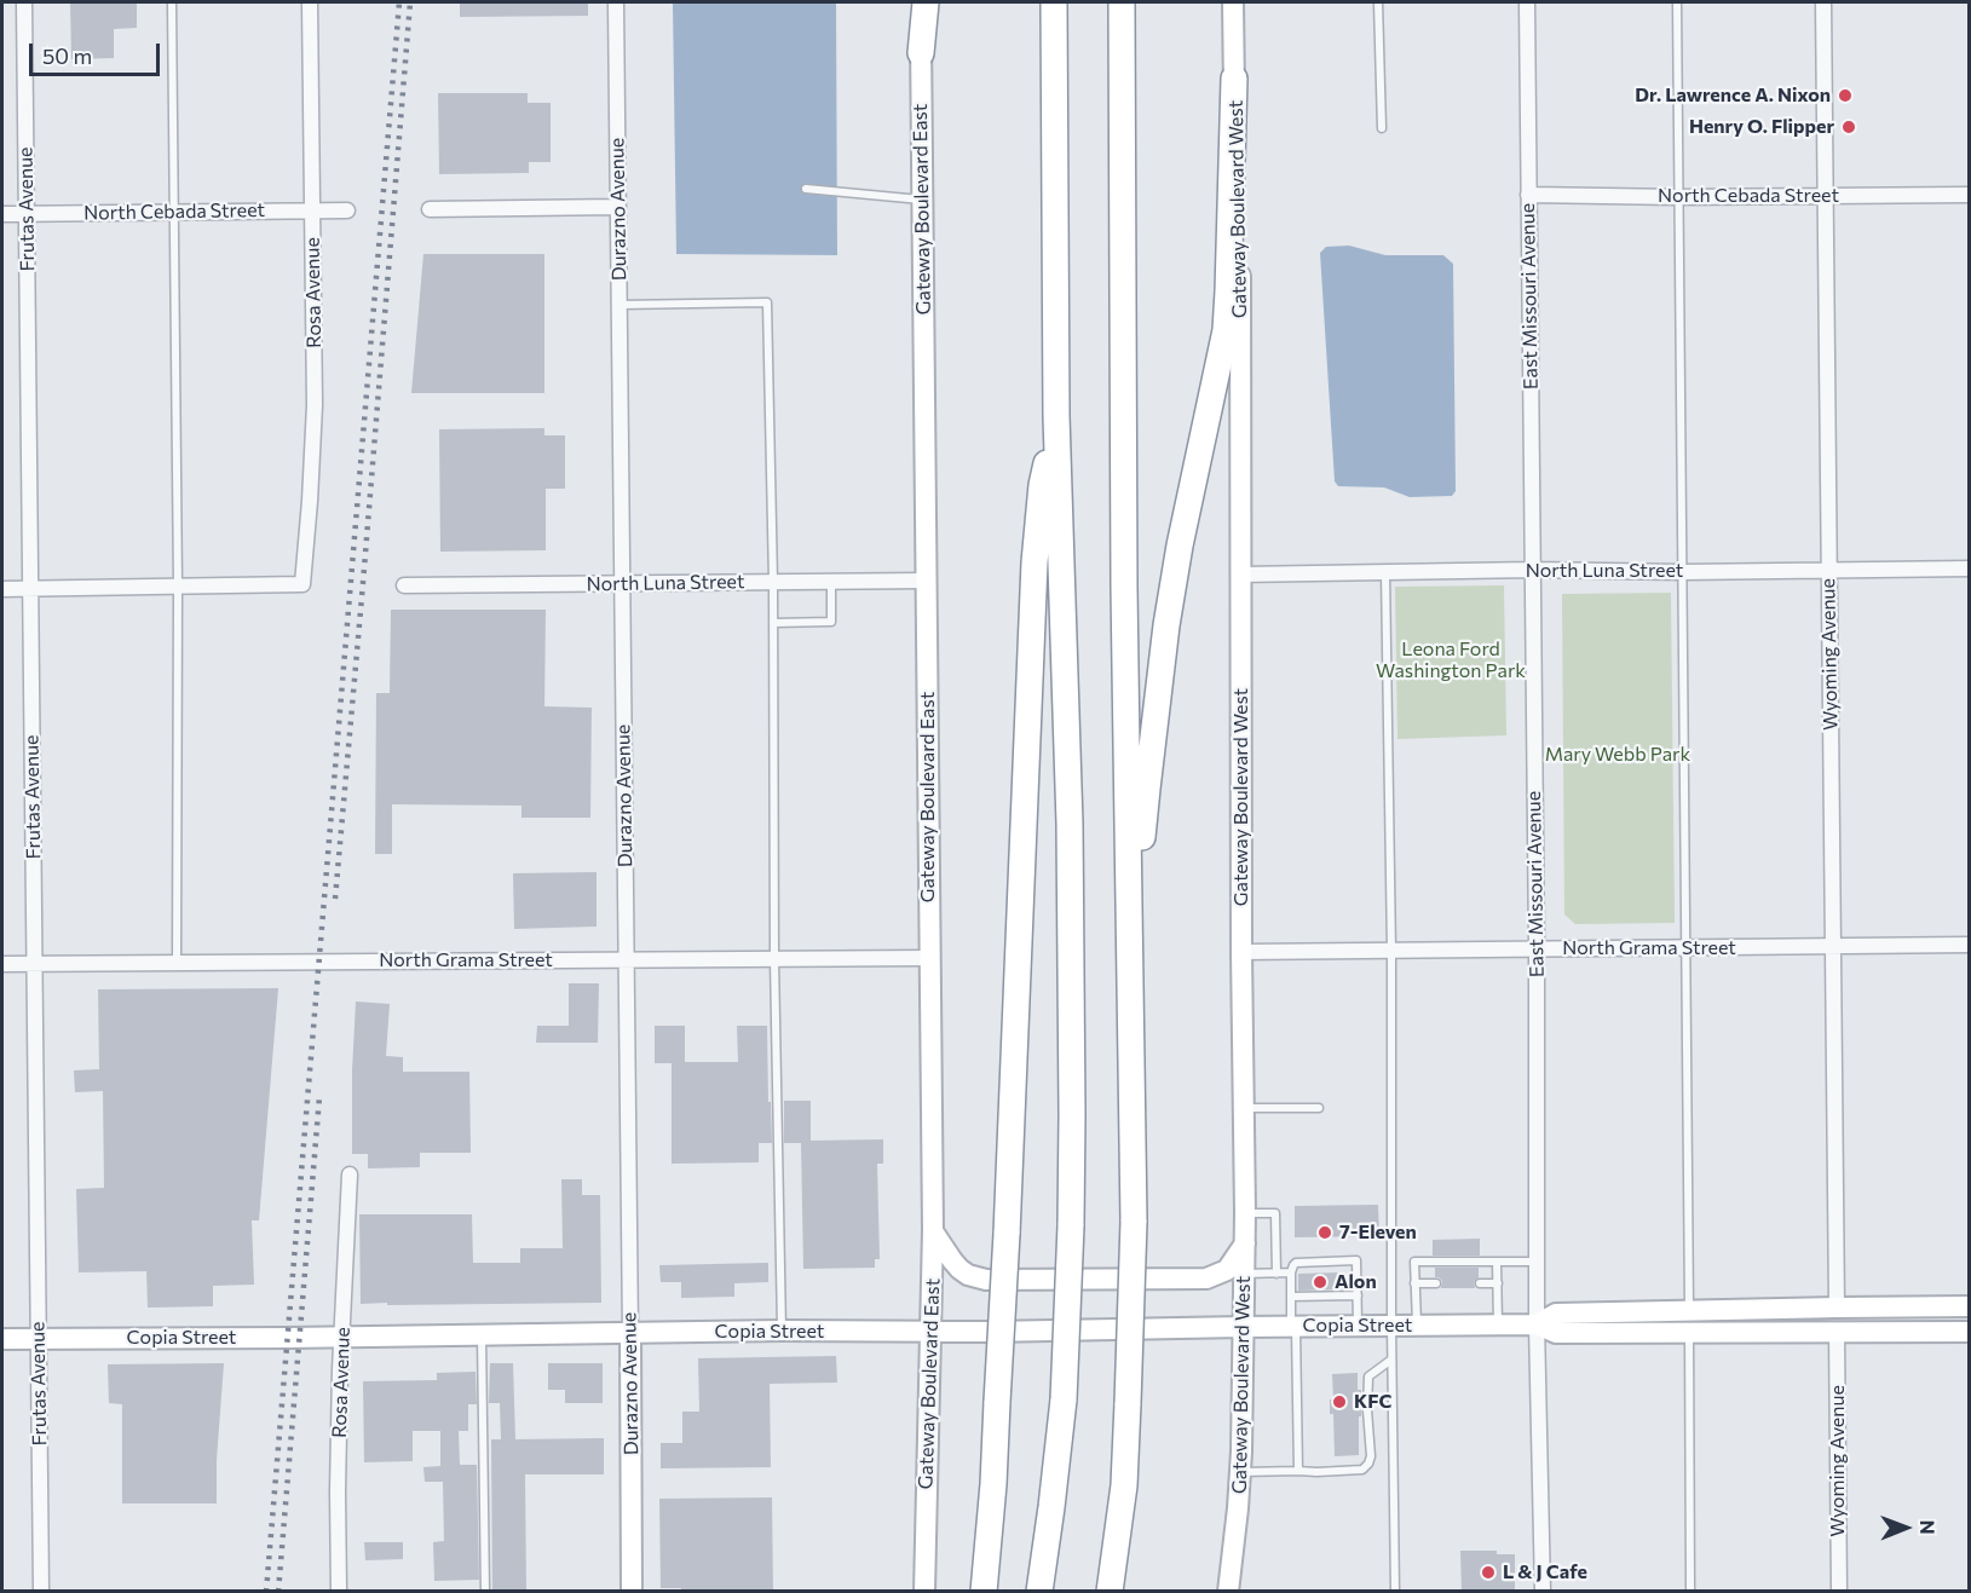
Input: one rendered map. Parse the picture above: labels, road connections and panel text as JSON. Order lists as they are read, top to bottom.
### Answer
{
  "streets": {
    "main road": [
      "Durazno Avenue",
      "Gateway Boulevard East",
      "Gateway Boulevard West",
      "Copia Street"
    ],
    "street": [
      "North Cebada Street",
      "Frutas Avenue",
      "Rosa Avenue",
      "East Missouri Avenue",
      "North Luna Street",
      "Wyoming Avenue",
      "North Grama Street"
    ]
  },
  "crossings": [
    ["North Cebada Street", "Frutas Avenue"],
    ["North Cebada Street", "Rosa Avenue"],
    ["North Cebada Street", "East Missouri Avenue"],
    ["North Cebada Street", "Wyoming Avenue"],
    ["Frutas Avenue", "North Grama Street"],
    ["Frutas Avenue", "Copia Street"],
    ["Durazno Avenue", "North Luna Street"],
    ["Durazno Avenue", "North Grama Street"],
    ["Durazno Avenue", "Copia Street"],
    ["Gateway Boulevard East", "North Luna Street"],
    ["Gateway Boulevard East", "North Grama Street"],
    ["Gateway Boulevard East", "Copia Street"],
    ["Gateway Boulevard West", "North Luna Street"],
    ["Gateway Boulevard West", "North Grama Street"],
    ["Gateway Boulevard West", "Copia Street"],
    ["Rosa Avenue", "Copia Street"],
    ["East Missouri Avenue", "North Luna Street"],
    ["East Missouri Avenue", "North Grama Street"],
    ["East Missouri Avenue", "Copia Street"],
    ["North Luna Street", "Wyoming Avenue"],
    ["Wyoming Avenue", "North Grama Street"],
    ["Wyoming Avenue", "Copia Street"]
  ],
  "parks": ["Leona Ford Washington Park", "Mary Webb Park"],
  "places": [
    "Dr. Lawrence A. Nixon",
    "Henry O. Flipper",
    "7-Eleven",
    "Alon",
    "KFC",
    "L & J Cafe"
  ],
  "scale_bar": "50 m",
  "north": "right"
}
